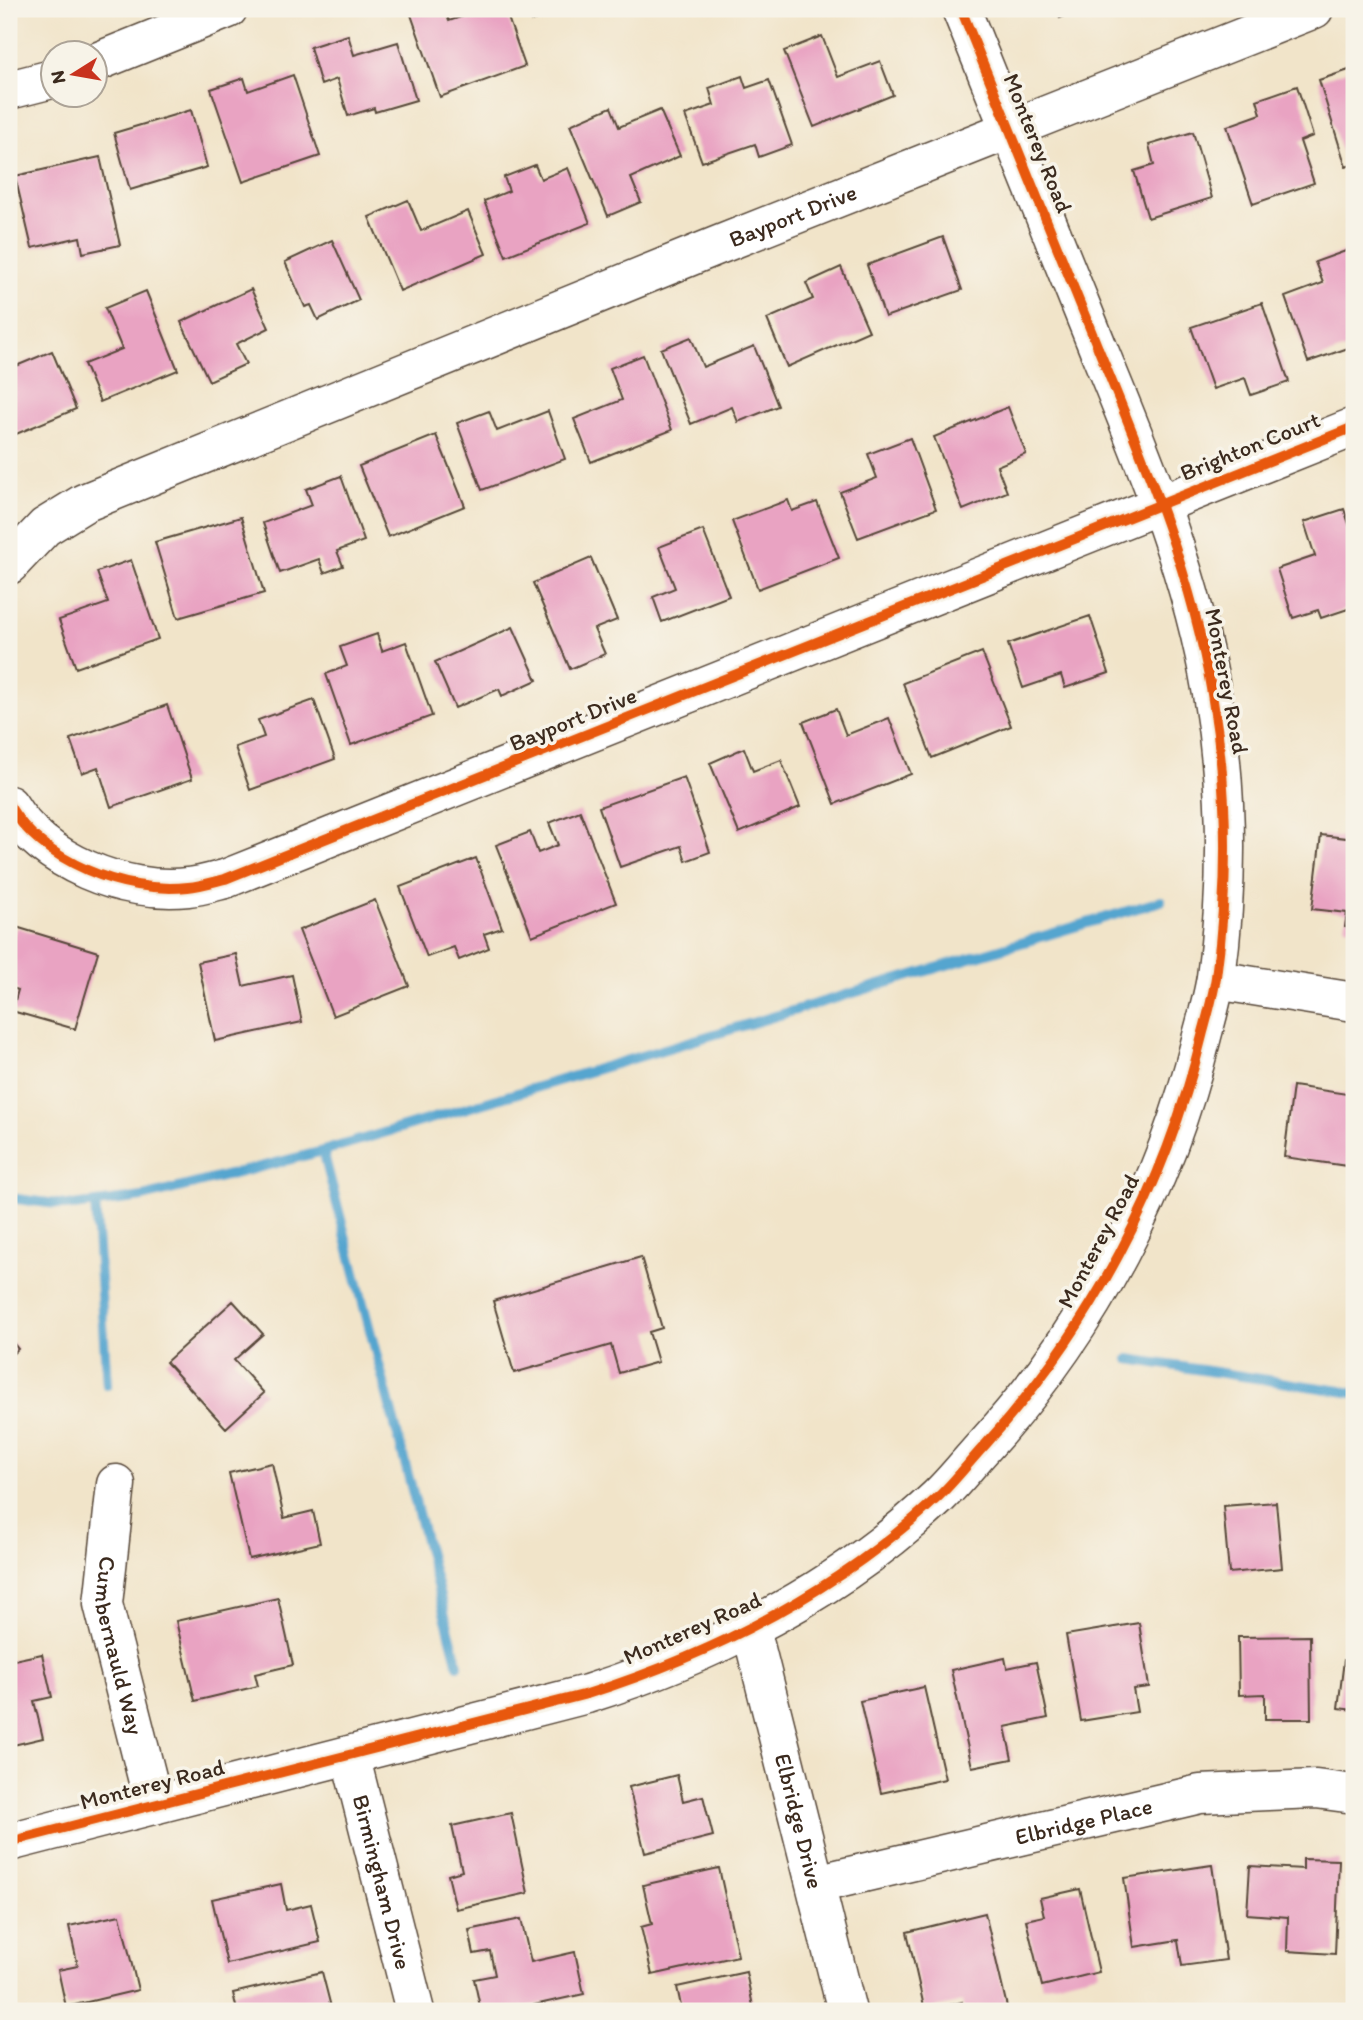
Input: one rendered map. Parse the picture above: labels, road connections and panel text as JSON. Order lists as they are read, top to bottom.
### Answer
{
  "streets": {
    "street": [
      "Monterey Road",
      "Bayport Drive",
      "Brighton Court",
      "Cumbernauld Way",
      "Elbridge Drive",
      "Elbridge Place",
      "Birmingham Drive"
    ]
  },
  "crossings": [
    ["Monterey Road", "Bayport Drive"],
    ["Monterey Road", "Brighton Court"],
    ["Monterey Road", "Cumbernauld Way"],
    ["Monterey Road", "Elbridge Drive"],
    ["Monterey Road", "Birmingham Drive"],
    ["Bayport Drive", "Brighton Court"],
    ["Elbridge Drive", "Elbridge Place"]
  ],
  "north": "left"
}
